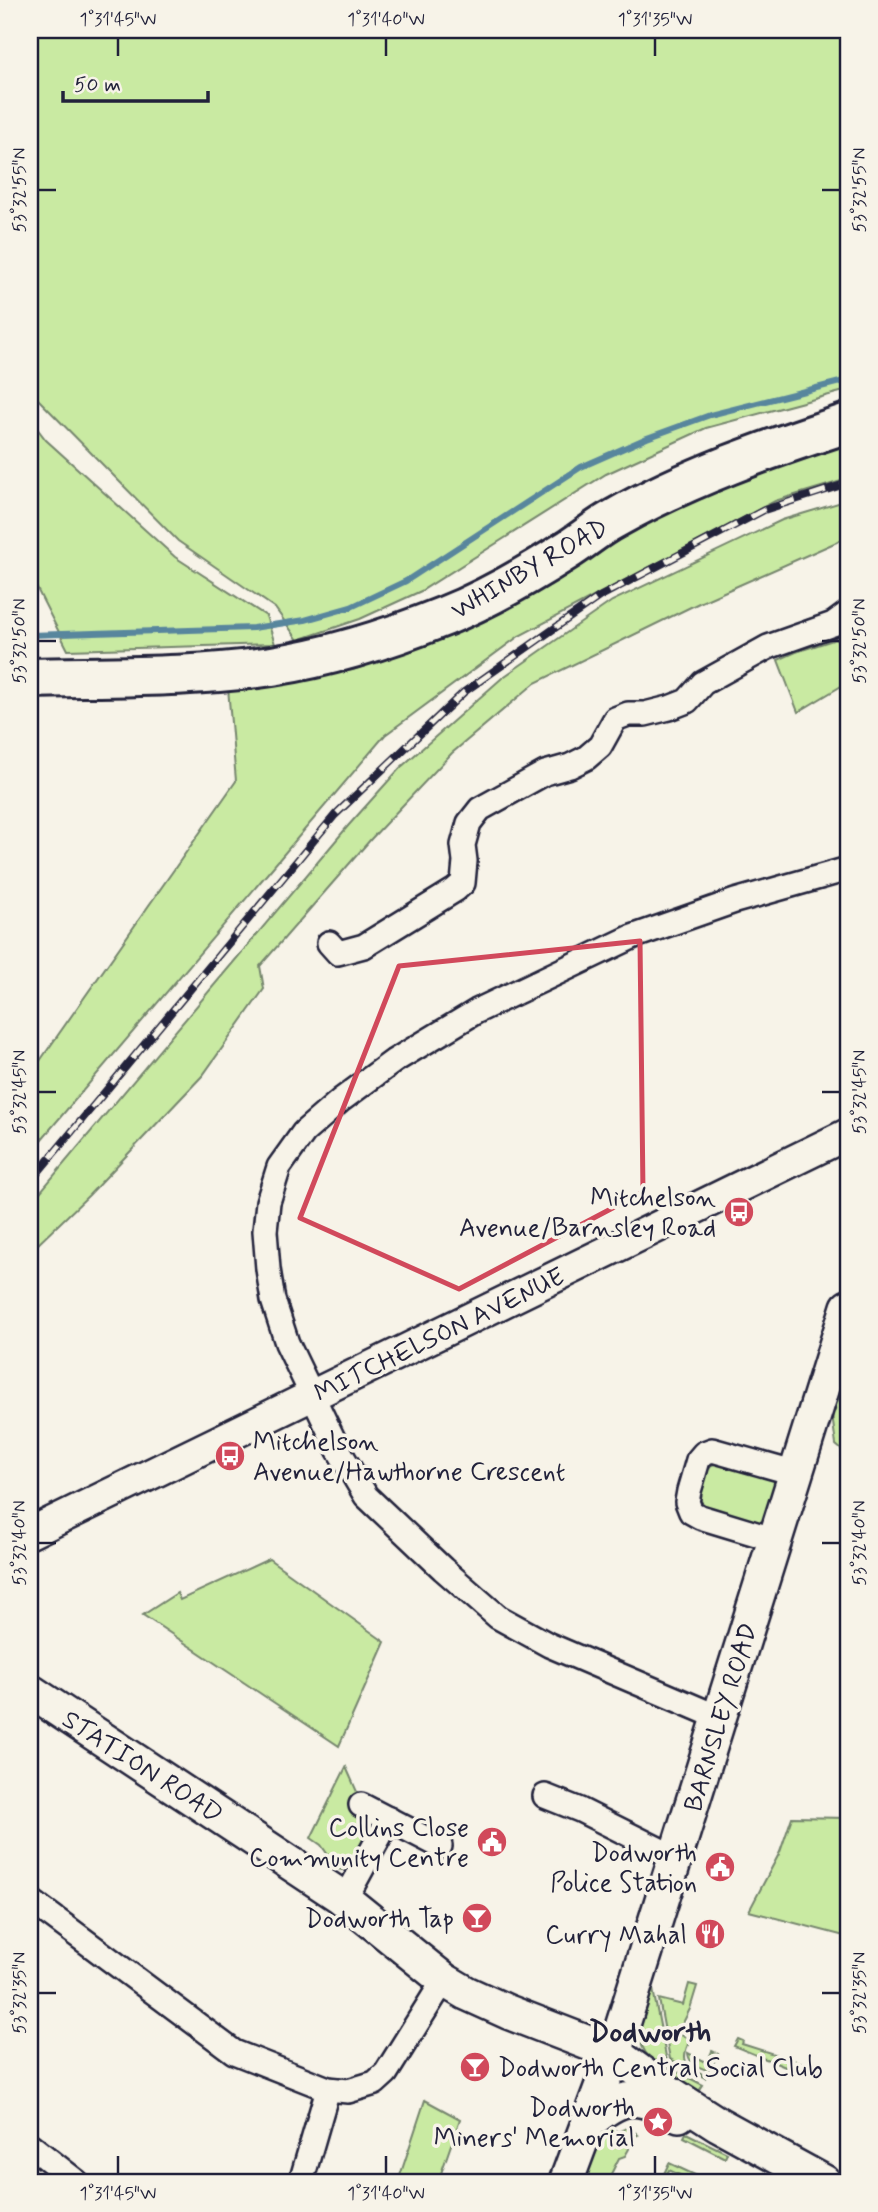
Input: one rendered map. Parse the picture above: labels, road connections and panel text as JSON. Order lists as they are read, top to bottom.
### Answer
{
  "streets": {
    "highway": ["WHINBY ROAD"],
    "main road": ["BARNSLEY ROAD", "STATION ROAD"],
    "street": ["MITCHELSON AVENUE"]
  },
  "crossings": [
    ["BARNSLEY ROAD", "STATION ROAD"]
  ],
  "districts": ["Dodworth"],
  "places": {
    "bus stop": ["Mitchelson Avenue/Barnsley Road", "Mitchelson Avenue/Hawthorne Crescent"],
    "public building": ["Collins Close Community Centre", "Dodworth Police Station"],
    "bar": ["Dodworth Tap", "Dodworth Central Social Club"],
    "restaurant": ["Curry Mahal"],
    "place": ["Dodworth Miners' Memorial"]
  },
  "scale_bar": "50 m",
  "coordinates": [
    "1°31'45\"W",
    "1°31'40\"W",
    "1°31'35\"W",
    "53°32'55\"N",
    "53°32'50\"N",
    "53°32'45\"N",
    "53°32'40\"N",
    "53°32'35\"N"
  ]
}
